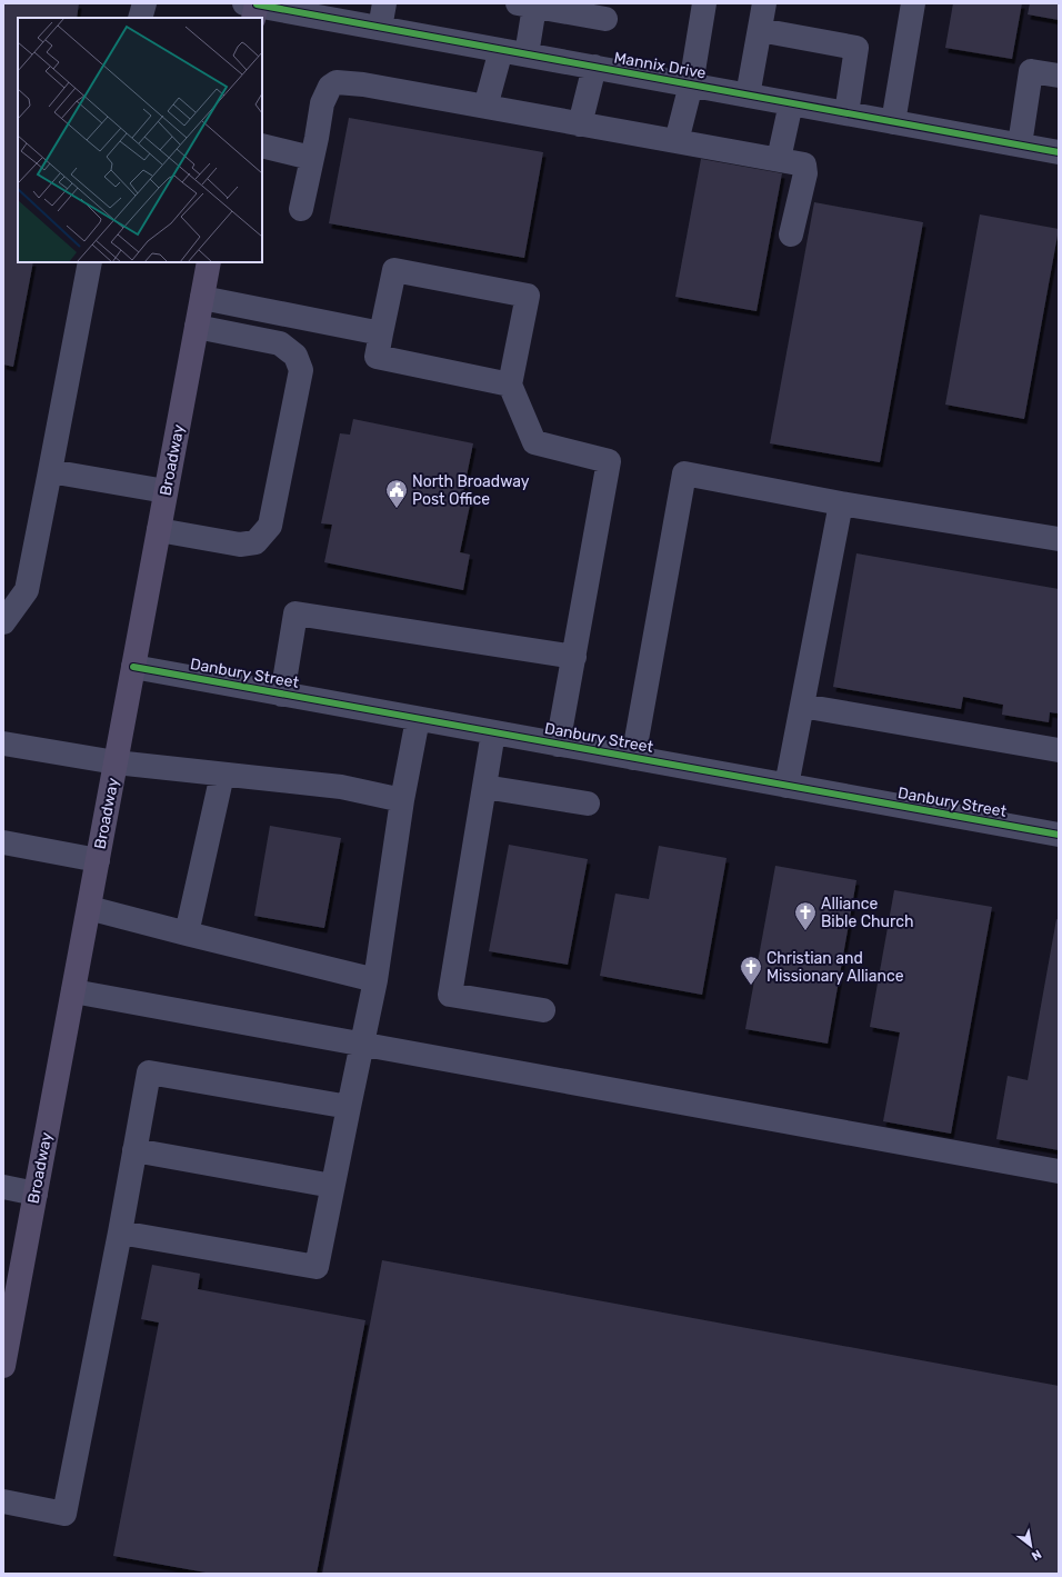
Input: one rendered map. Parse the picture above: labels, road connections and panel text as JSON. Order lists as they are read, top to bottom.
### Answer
{
  "streets": {
    "main road": ["Broadway"],
    "street": ["Mannix Drive", "Danbury Street"]
  },
  "crossings": [
    ["Broadway", "Danbury Street"]
  ],
  "places": {
    "public building": ["North Broadway Post Office"],
    "church": ["Alliance Bible Church", "Christian and Missionary Alliance"]
  },
  "north": "bottom right"
}
